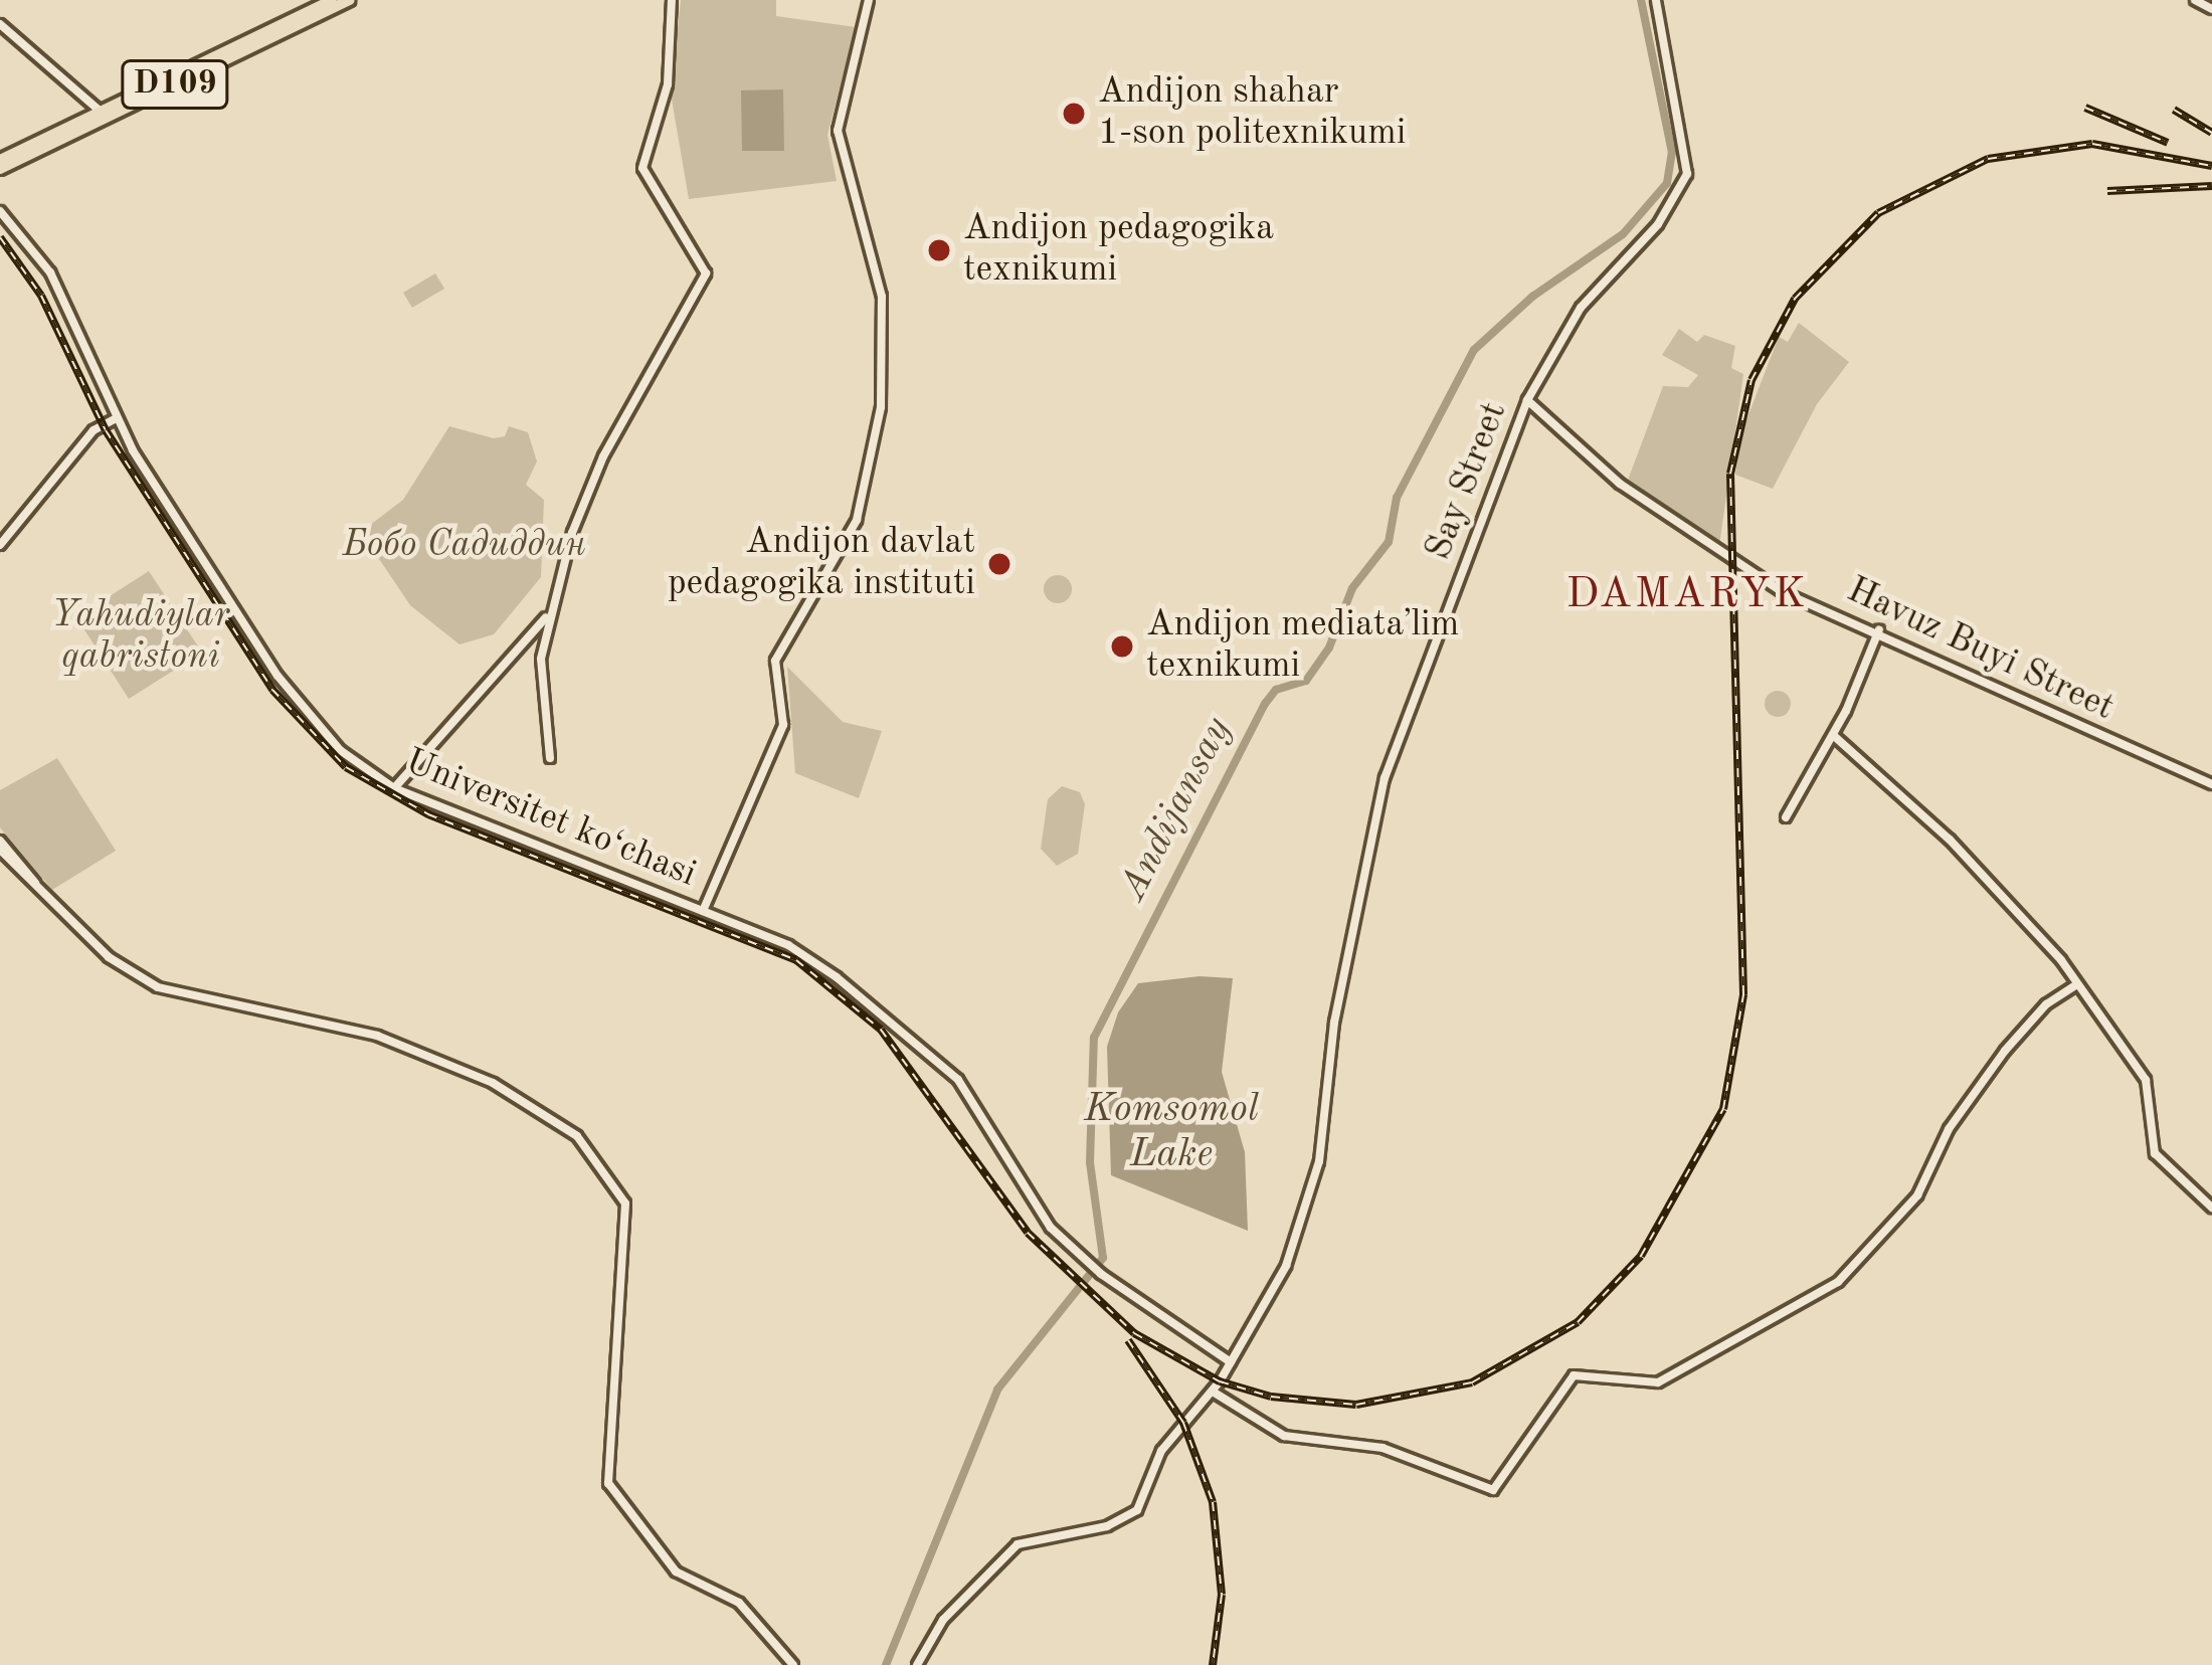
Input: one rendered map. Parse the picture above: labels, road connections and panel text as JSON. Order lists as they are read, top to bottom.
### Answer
{
  "streets": {
    "main road": [
      "D109",
      "Say Street",
      "Havuz Buyi Street",
      "Universitet kо‘chasi"
    ]
  },
  "crossings": [
    ["Say Street", "Havuz Buyi Street"],
    ["Say Street", "Universitet kо‘chasi"]
  ],
  "districts": ["DAMARYK"],
  "water": ["Andijansay", "Komsomol Lake"],
  "parks": ["Бобо Садиддин", "Yahudiylar qabristoni"],
  "places": [
    "Andijon shahar 1-son politexnikumi",
    "Andijon pedagogika texnikumi",
    "Andijon davlat pedagogika instituti",
    "Andijon mediataʼlim texnikumi"
  ]
}
